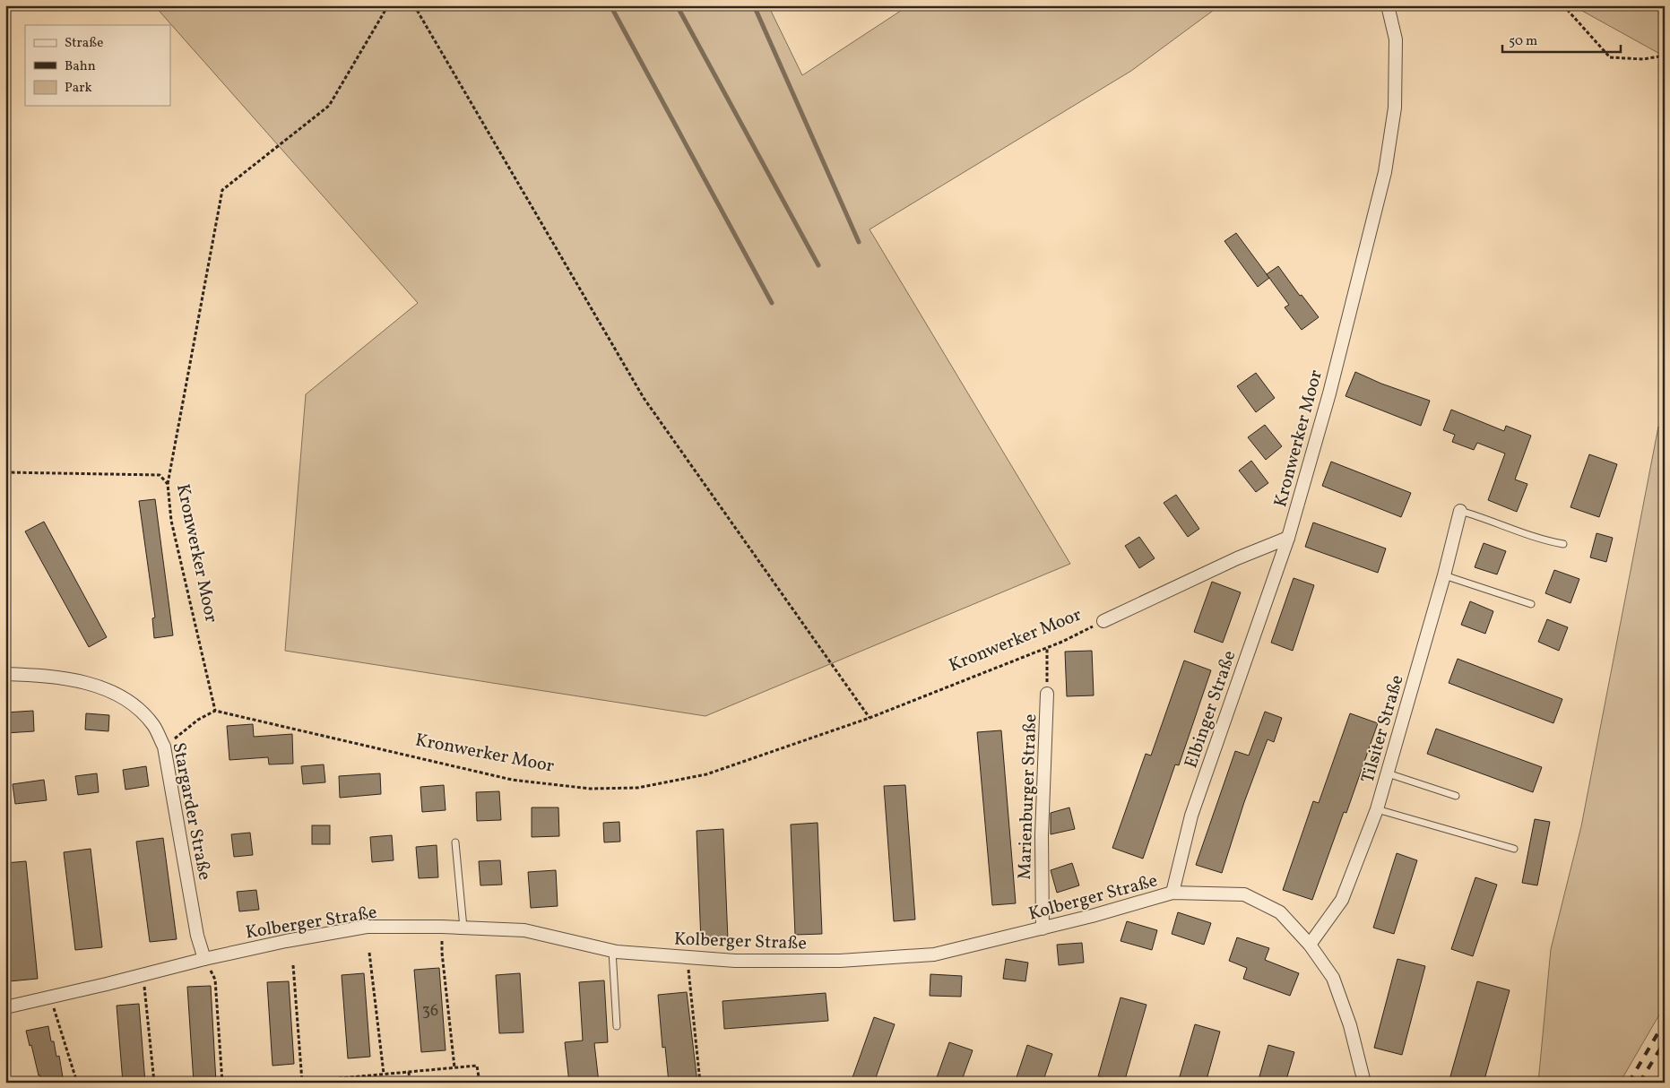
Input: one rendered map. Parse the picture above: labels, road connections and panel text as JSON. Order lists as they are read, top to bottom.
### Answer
{
  "streets": {
    "street": [
      "Kronwerker Moor",
      "Elbinger Straße",
      "Tilsiter Straße",
      "Marienburger Straße",
      "Stargarder Straße",
      "Kolberger Straße"
    ]
  },
  "crossings": [
    ["Kronwerker Moor", "Elbinger Straße"],
    ["Elbinger Straße", "Kolberger Straße"],
    ["Tilsiter Straße", "Kolberger Straße"],
    ["Marienburger Straße", "Kolberger Straße"],
    ["Stargarder Straße", "Kolberger Straße"]
  ],
  "house_numbers": ["36"],
  "legend": ["Straße", "Bahn", "Park"],
  "scale_bar": "50 m"
}
